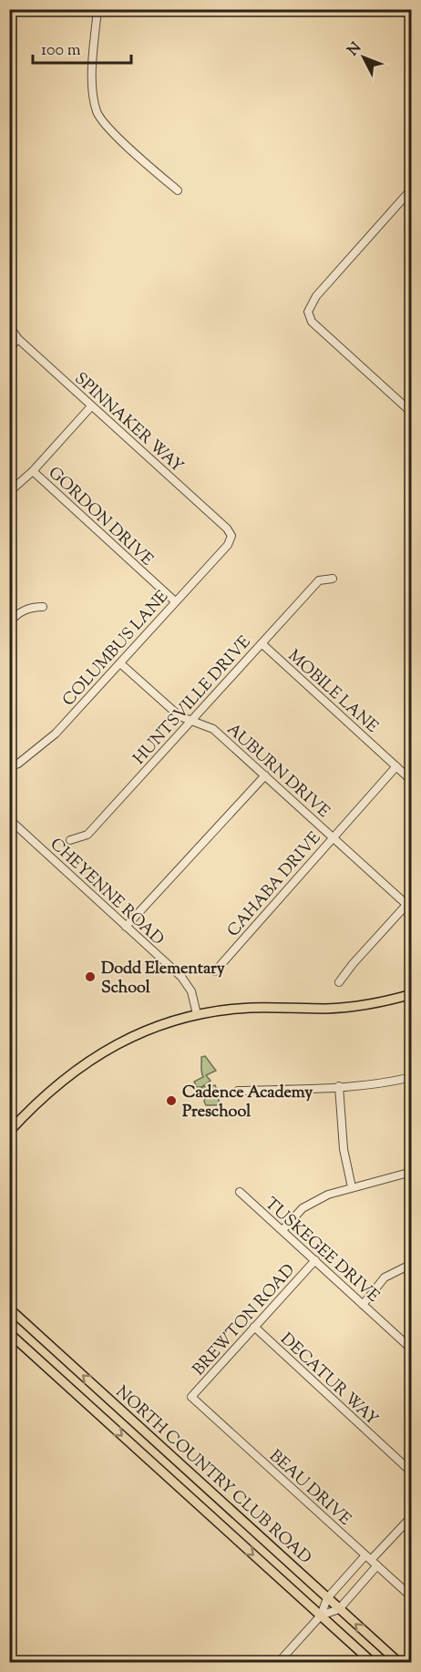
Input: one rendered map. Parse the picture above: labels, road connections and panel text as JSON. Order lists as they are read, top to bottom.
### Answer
{
  "streets": {
    "main road": ["NORTH COUNTRY CLUB ROAD"],
    "street": [
      "SPINNAKER WAY",
      "GORDON DRIVE",
      "COLUMBUS LANE",
      "MOBILE LANE",
      "HUNTSVILLE DRIVE",
      "AUBURN DRIVE",
      "CAHABA DRIVE",
      "CHEYENNE ROAD",
      "TUSKEGEE DRIVE",
      "BREWTON ROAD",
      "DECATUR WAY",
      "BEAU DRIVE"
    ]
  },
  "crossings": [
    ["SPINNAKER WAY", "COLUMBUS LANE"],
    ["GORDON DRIVE", "COLUMBUS LANE"],
    ["COLUMBUS LANE", "AUBURN DRIVE"],
    ["MOBILE LANE", "HUNTSVILLE DRIVE"],
    ["MOBILE LANE", "CAHABA DRIVE"],
    ["HUNTSVILLE DRIVE", "AUBURN DRIVE"],
    ["AUBURN DRIVE", "CAHABA DRIVE"],
    ["TUSKEGEE DRIVE", "BREWTON ROAD"],
    ["BREWTON ROAD", "DECATUR WAY"],
    ["BREWTON ROAD", "BEAU DRIVE"]
  ],
  "places": ["Dodd Elementary School", "Cadence Academy Preschool"],
  "scale_bar": "100 m",
  "north": "top left"
}
